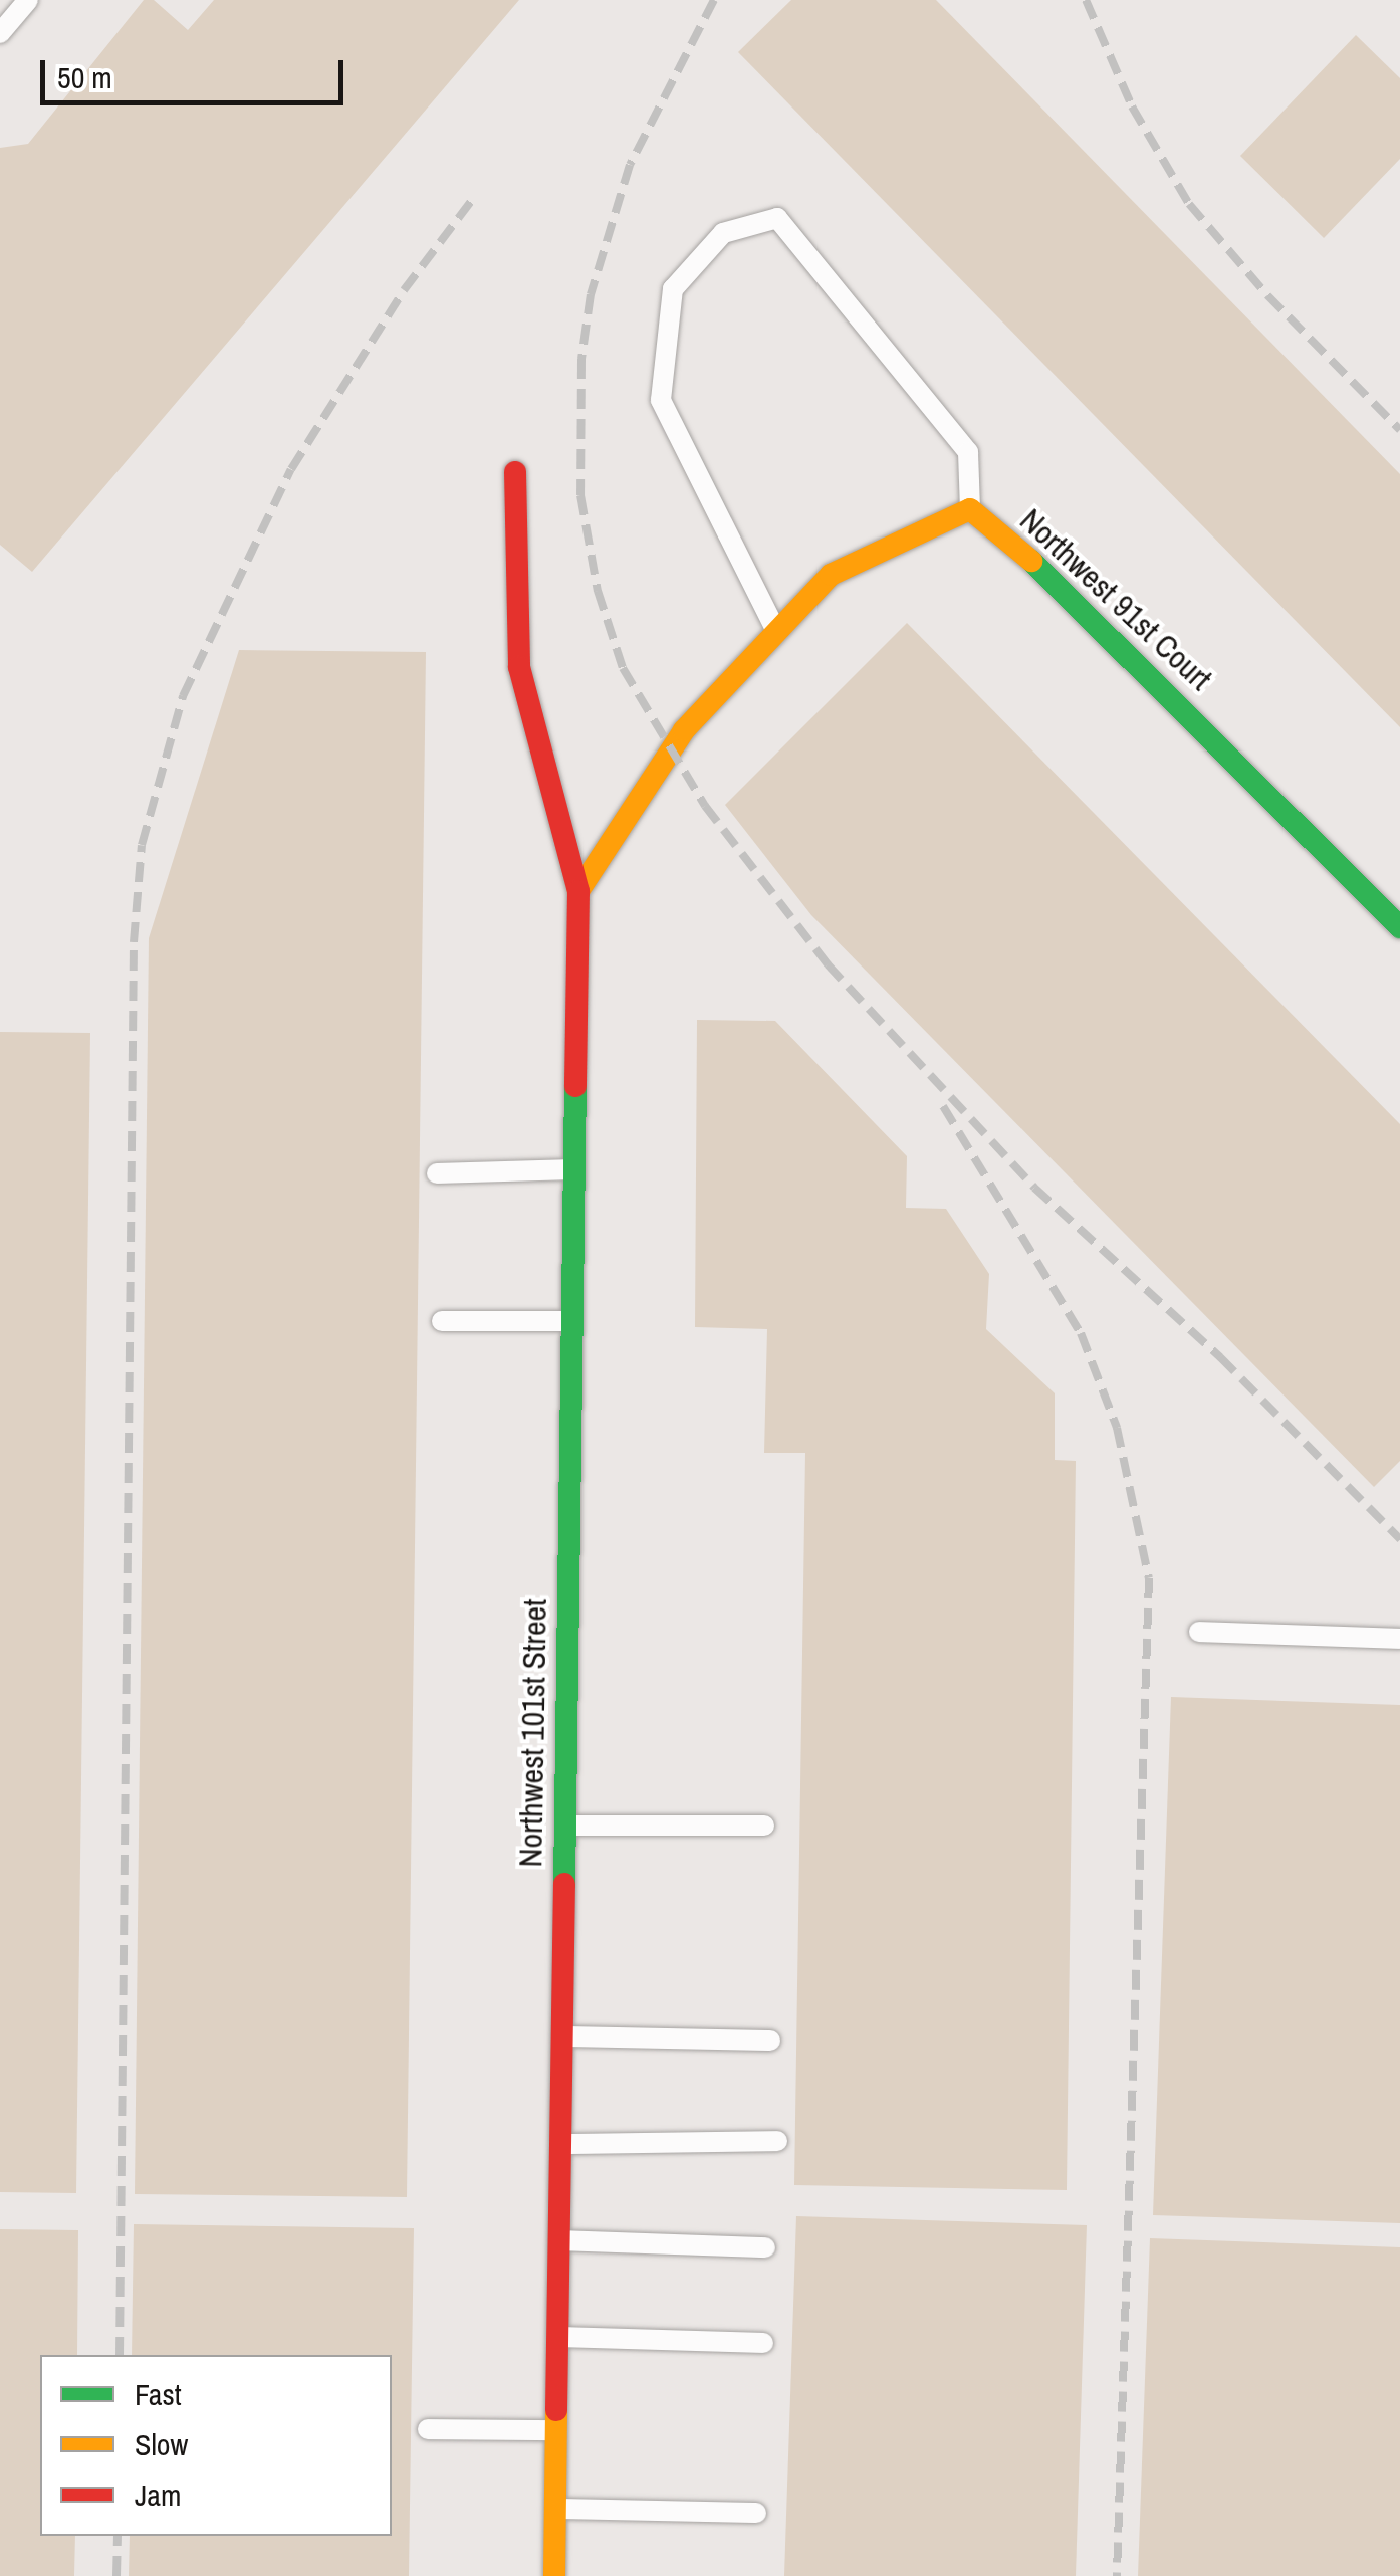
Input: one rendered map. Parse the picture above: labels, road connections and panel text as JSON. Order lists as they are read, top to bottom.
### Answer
{
  "streets": {
    "street": ["Northwest 91st Court", "Northwest 101st Street"]
  },
  "crossings": [
    ["Northwest 91st Court", "Northwest 101st Street"]
  ],
  "legend": ["Fast", "Slow", "Jam"],
  "scale_bar": "50 m"
}
